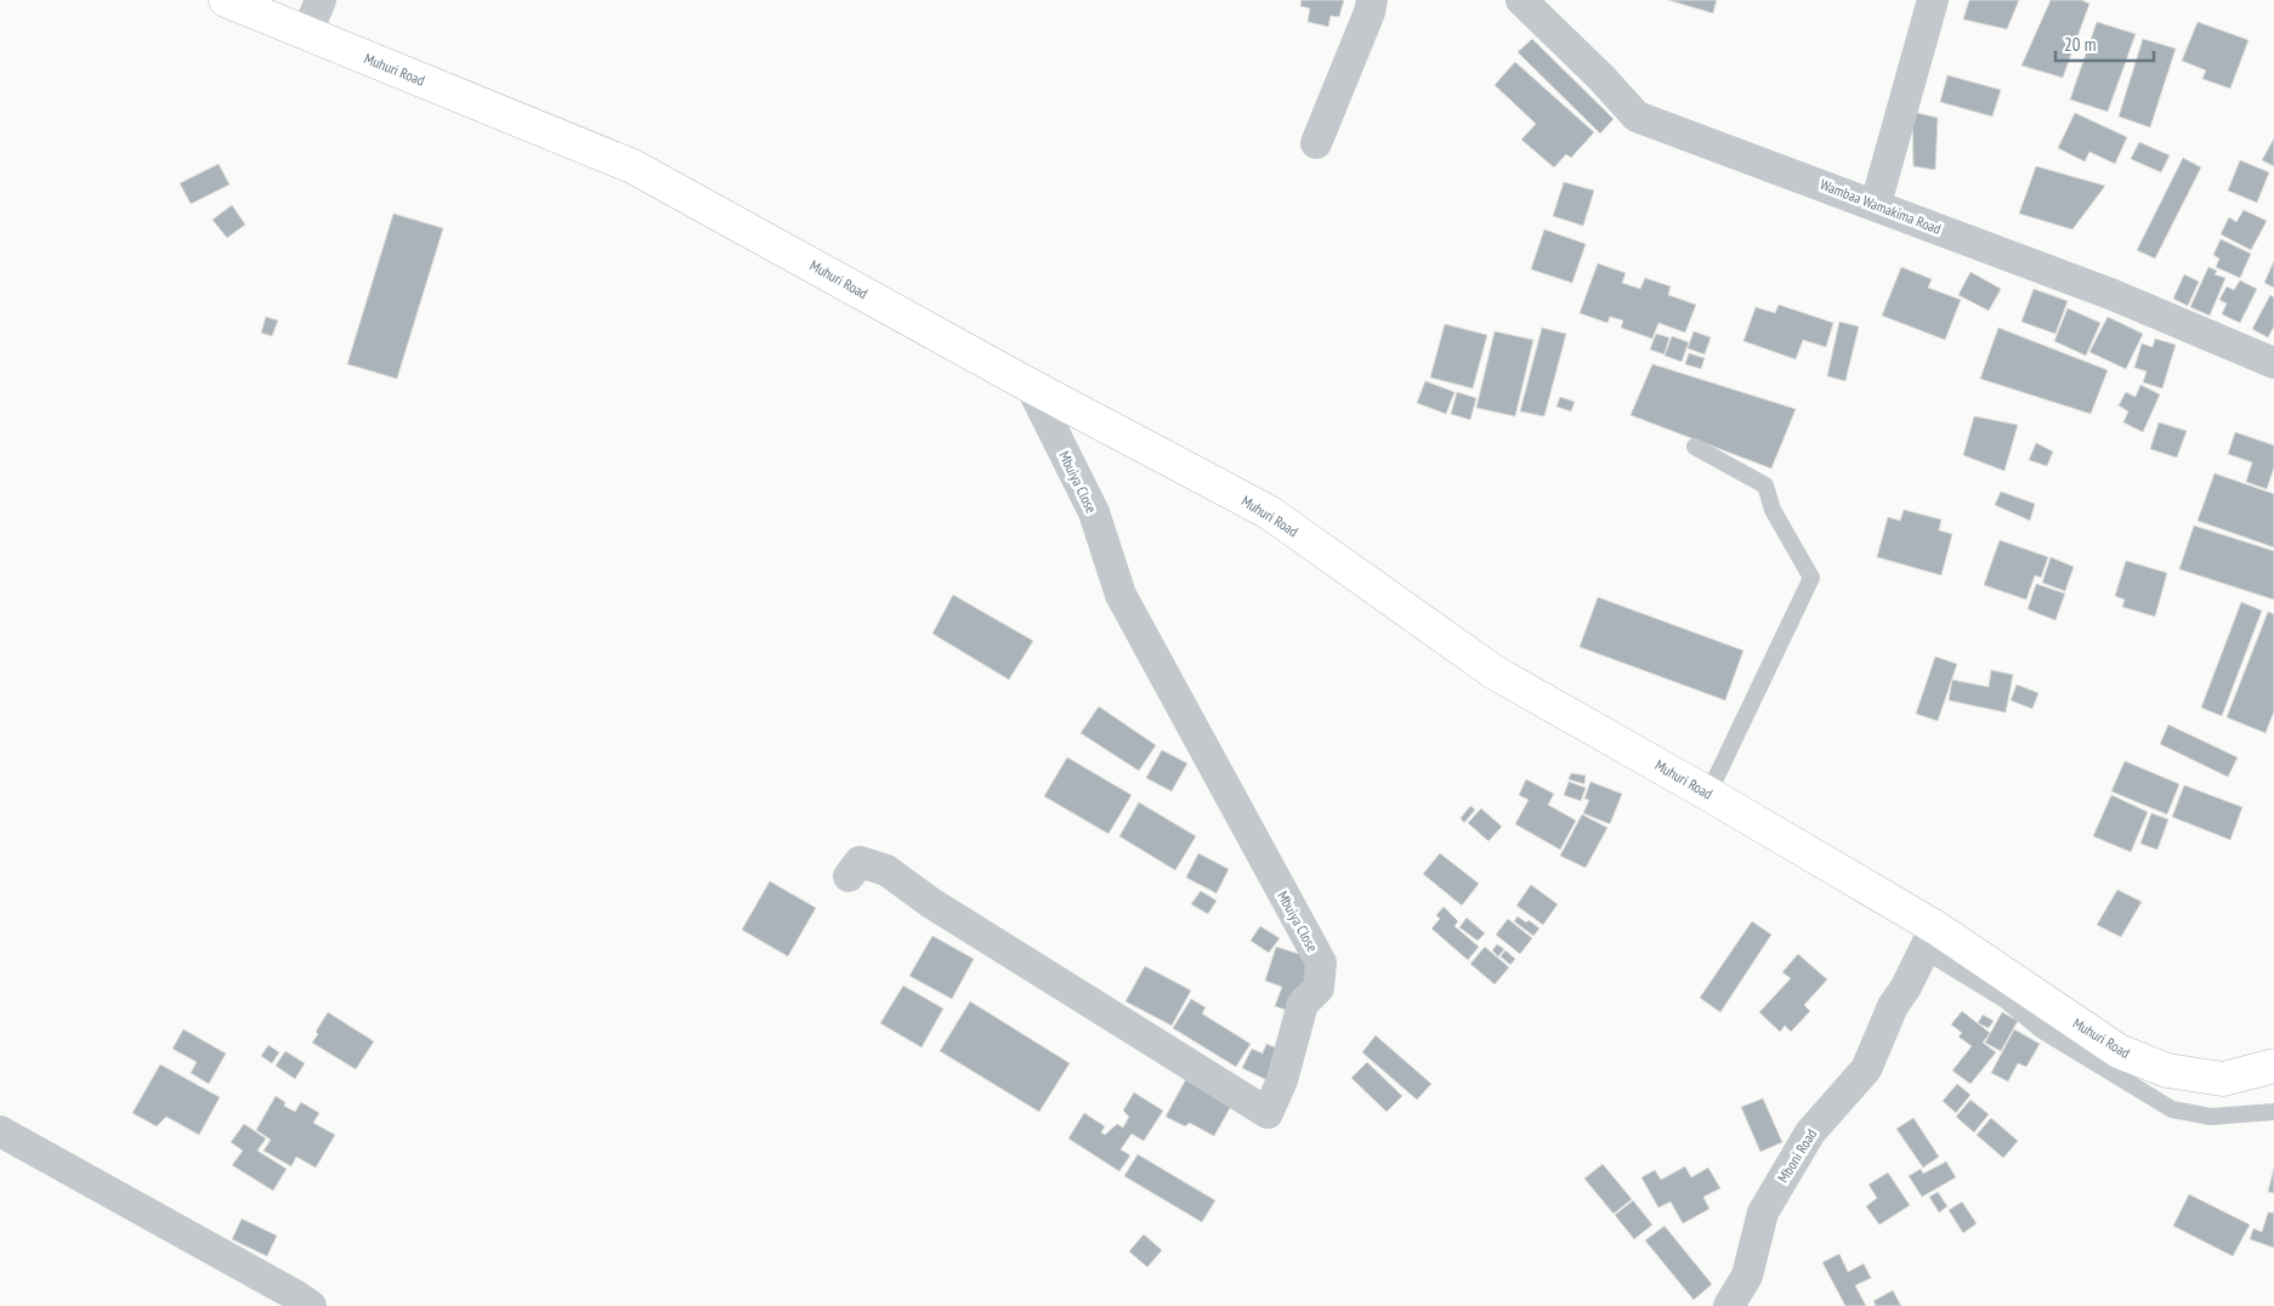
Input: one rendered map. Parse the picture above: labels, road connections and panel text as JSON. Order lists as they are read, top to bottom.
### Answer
{
  "streets": {
    "main road": ["Muhuri Road"],
    "street": ["Wambaa Wamakima Road", "Mbuiya Close", "Mboni Road"]
  },
  "crossings": [
    ["Muhuri Road", "Mbuiya Close"],
    ["Muhuri Road", "Mboni Road"]
  ],
  "scale_bar": "20 m"
}
